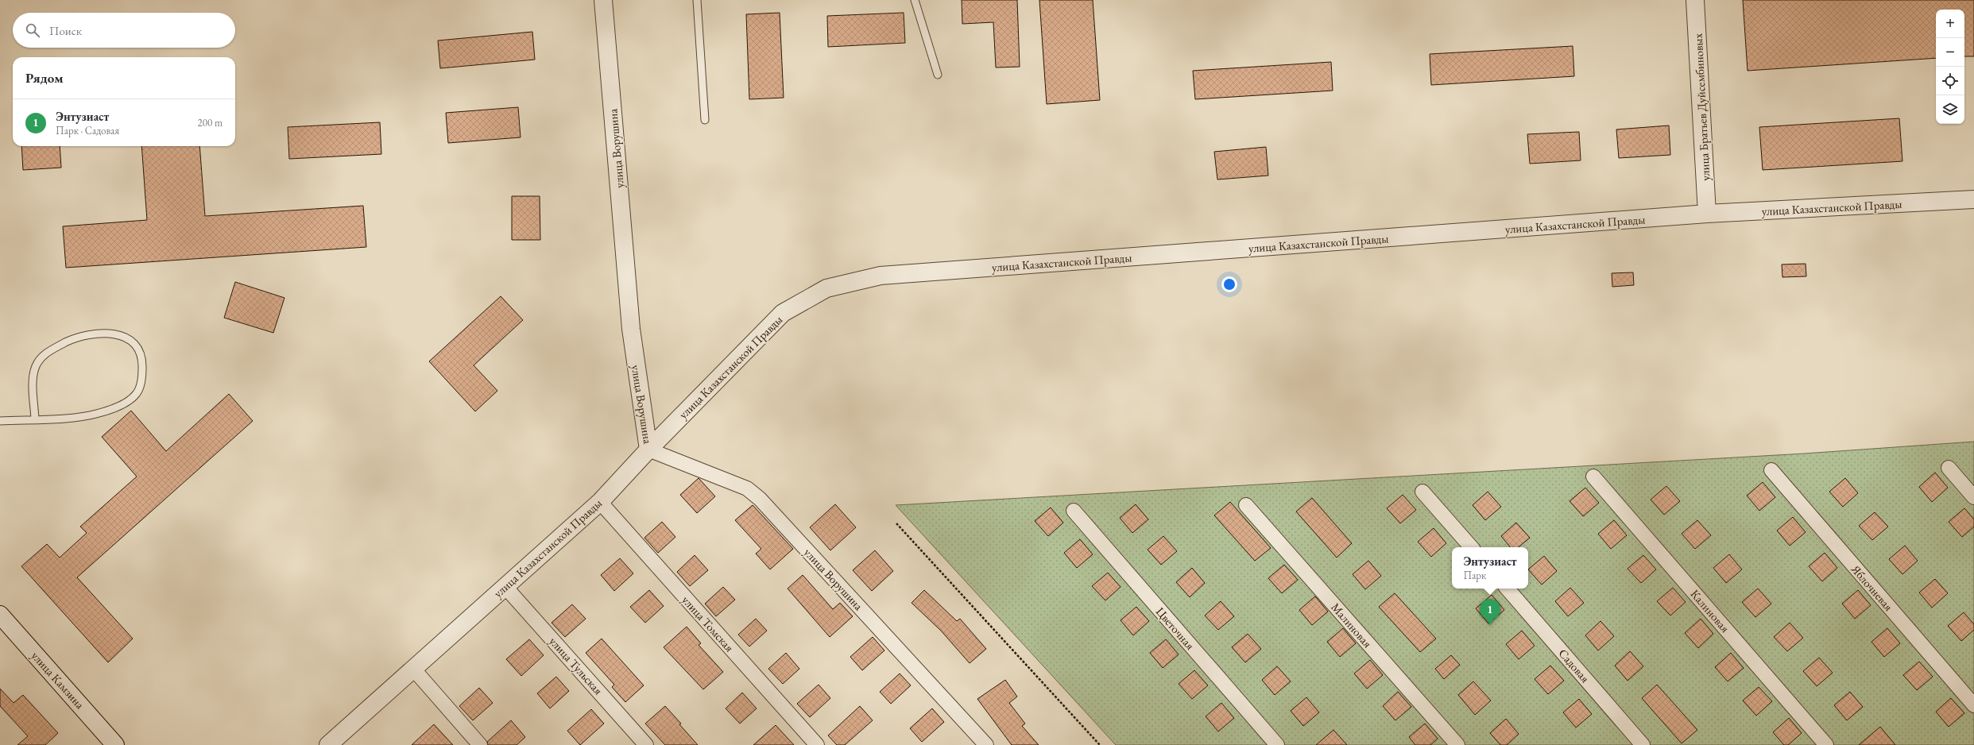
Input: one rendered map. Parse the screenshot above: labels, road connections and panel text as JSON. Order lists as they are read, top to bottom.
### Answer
{
  "streets": {
    "street": [
      "улица Братьев Дуйсембиновых",
      "улица Ворушина",
      "улица Казахстанской Правды",
      "Яблочневая",
      "Калиновая",
      "улица Томская",
      "Малиновая",
      "Цветочная",
      "улица Тульская",
      "Садовая",
      "улица Камзина"
    ]
  },
  "crossings": [
    ["улица Братьев Дуйсембиновых", "улица Казахстанской Правды"],
    ["улица Ворушина", "улица Казахстанской Правды"],
    ["улица Казахстанской Правды", "улица Томская"],
    ["улица Казахстанской Правды", "улица Тульская"]
  ],
  "page": {
    "map_buttons": ["+", "−"],
    "search": "Поиск",
    "heading": "Рядом",
    "list": [
      {
        "mark": "1",
        "name": "Энтузиаст",
        "note": "Парк · Садовая",
        "value": "200 m"
      }
    ],
    "popup": ["Энтузиаст", "Парк"],
    "pins": "1"
  }
}
